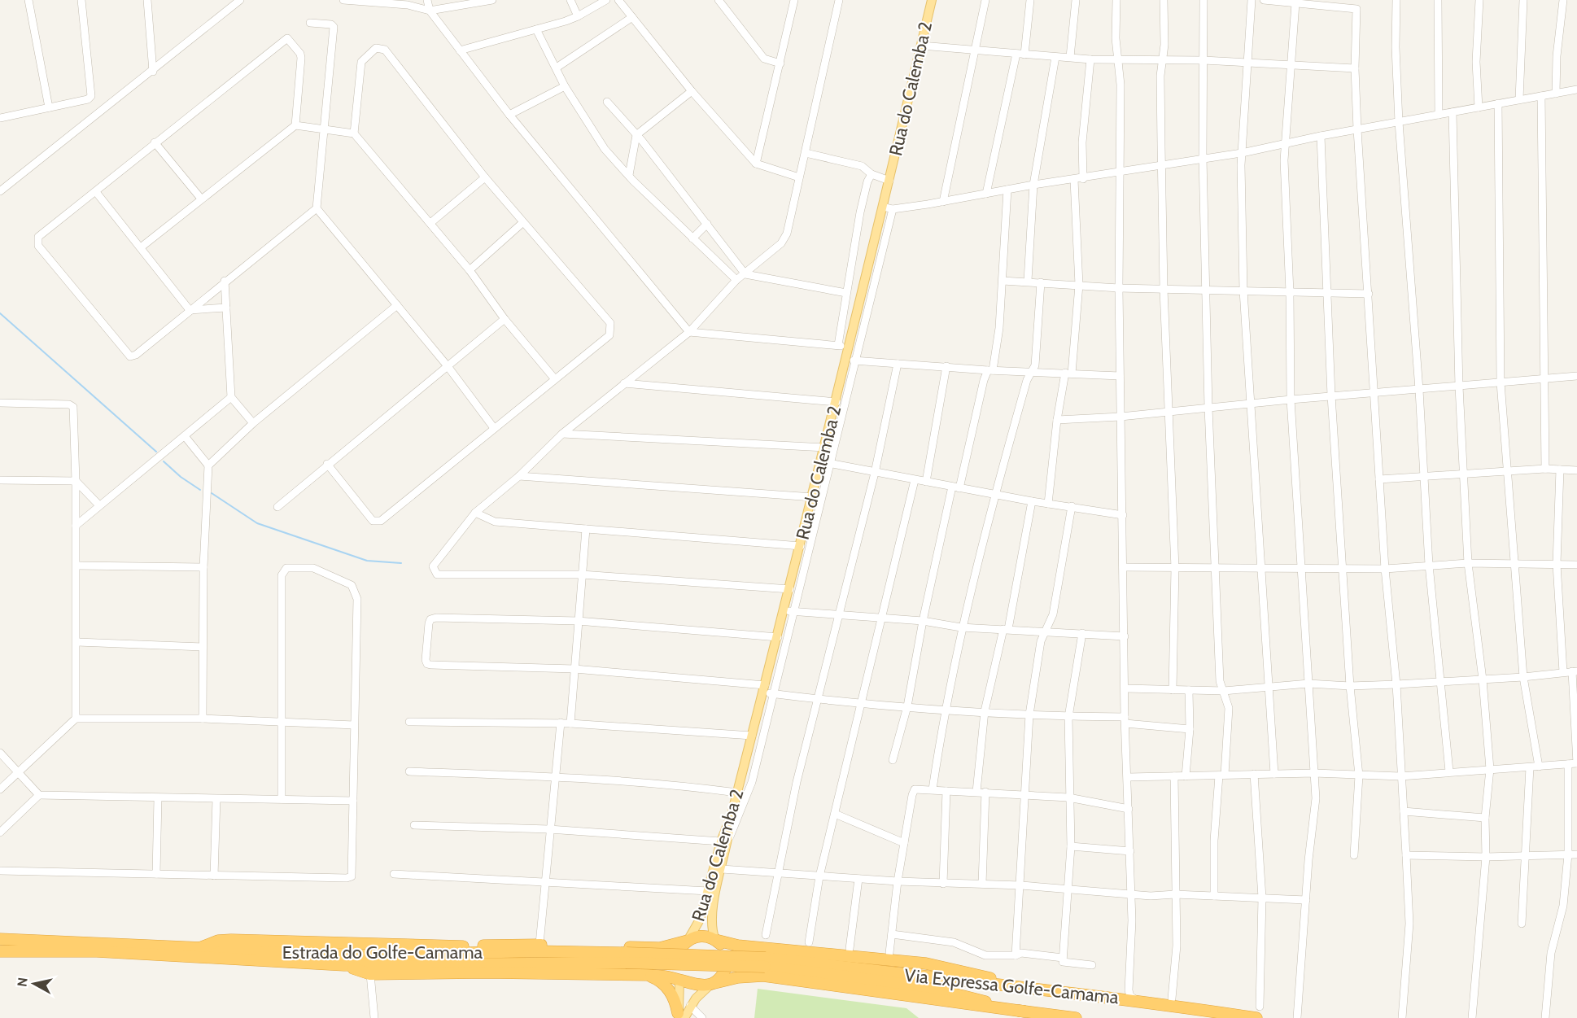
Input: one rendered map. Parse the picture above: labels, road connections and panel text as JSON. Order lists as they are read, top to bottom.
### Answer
{
  "streets": {
    "highway": ["Estrada do Golfe-Camama", "Via Expressa Golfe-Camama"],
    "main road": ["Rua do Calemba 2"]
  },
  "crossings": [
    ["Estrada do Golfe-Camama", "Via Expressa Golfe-Camama"]
  ],
  "north": "left"
}
